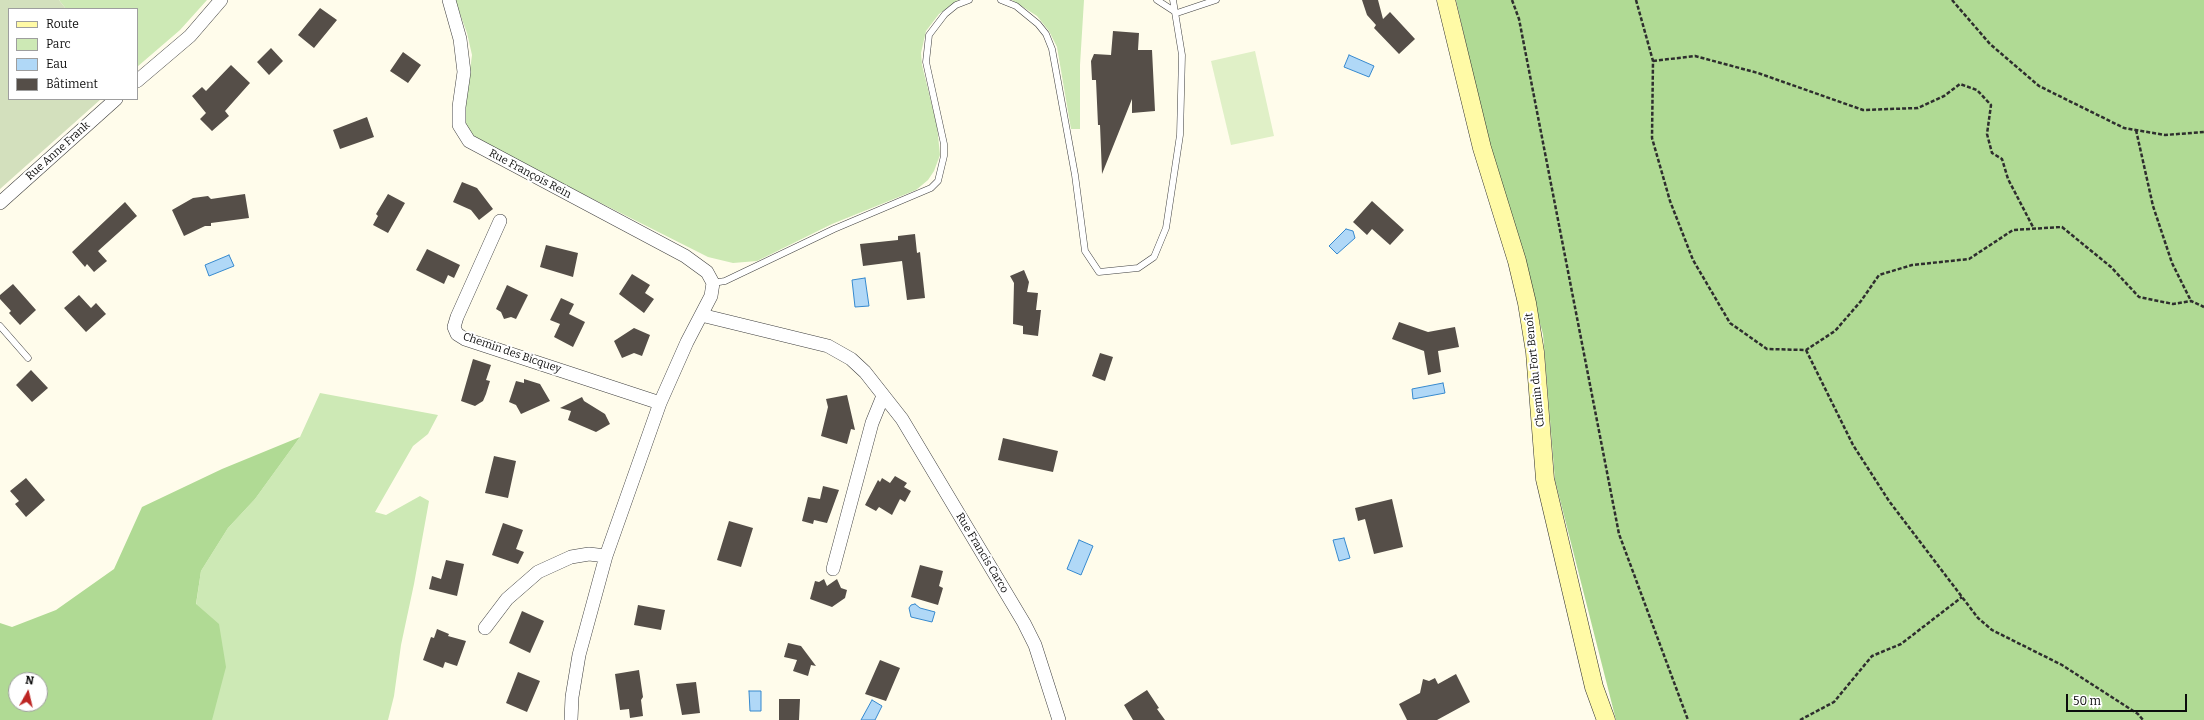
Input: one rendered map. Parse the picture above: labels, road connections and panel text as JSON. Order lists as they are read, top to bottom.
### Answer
{
  "streets": {
    "street": [
      "Rue Anne Frank",
      "Rue François Rein",
      "Chemin des Bicquey",
      "Chemin du Fort Benoît",
      "Rue Francis Carco"
    ]
  },
  "legend": [
    "Route",
    "Parc",
    "Eau",
    "Bâtiment"
  ],
  "scale_bar": "50 m",
  "north": "top"
}
